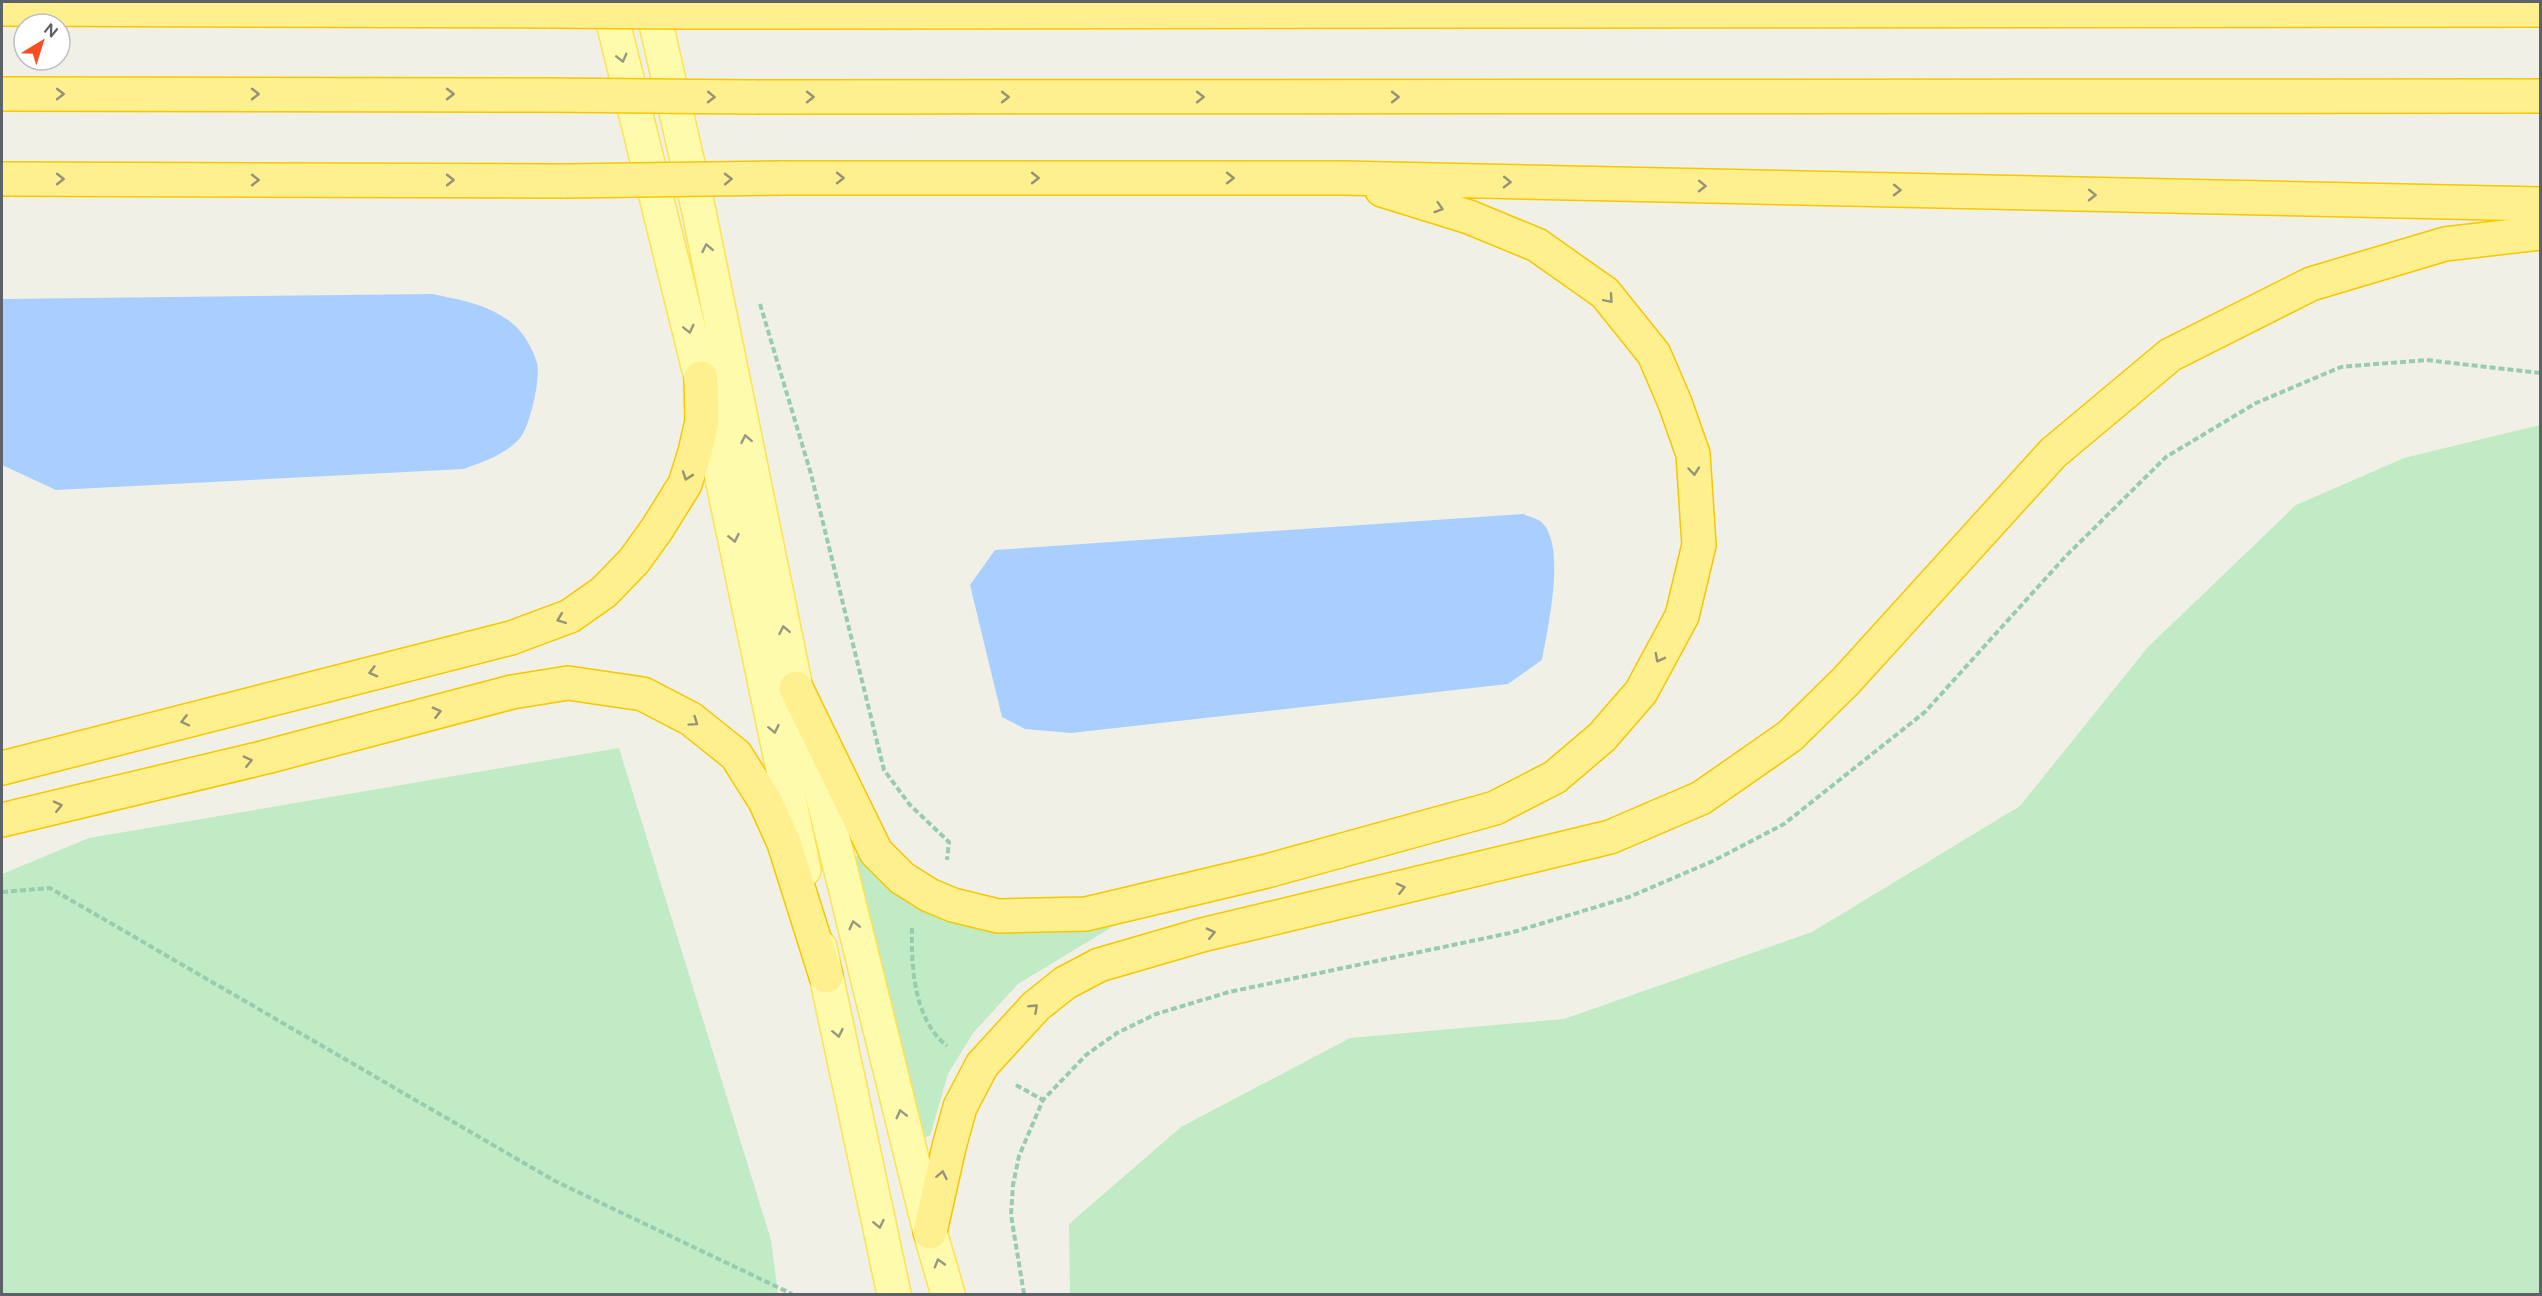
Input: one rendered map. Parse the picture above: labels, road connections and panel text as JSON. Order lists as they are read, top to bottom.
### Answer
{
  "north": "top right"
}
